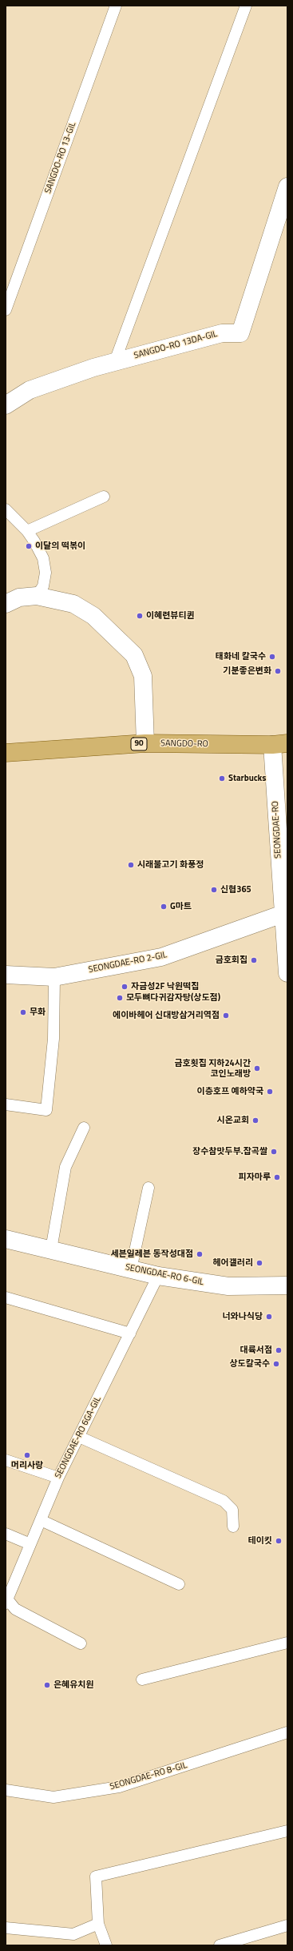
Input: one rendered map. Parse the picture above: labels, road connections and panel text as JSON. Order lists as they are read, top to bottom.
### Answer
{
  "streets": {
    "main road": ["90", "SANGDO-RO"],
    "street": [
      "SANGDO-RO 13DA-GIL",
      "SEONGDAE-RO",
      "SEONGDAE-RO 2-GIL",
      "SEONGDAE-RO 6-GIL"
    ],
    "lane": ["SANGDO-RO 13-GIL", "SEONGDAE-RO 6GA-GIL", "SEONGDAE-RO 8-GIL"]
  },
  "crossings": [
    ["SANGDO-RO", "SEONGDAE-RO"],
    ["SEONGDAE-RO", "SEONGDAE-RO 2-GIL"],
    ["SEONGDAE-RO 6-GIL", "SEONGDAE-RO 6GA-GIL"]
  ],
  "places": [
    "이달의 떡볶이",
    "이혜련뷰티퀸",
    "태화네 칼국수",
    "기분좋은변화",
    "Starbucks",
    "시래불고기 화풍정",
    "신협365",
    "G마트",
    "금호회집",
    "자금성2F 낙원떡집",
    "모두뼈다귀감자탕(상도점)",
    "무화",
    "에이바헤어 신대방삼거리역점",
    "금호횟집 지하24시간 코인노래방",
    "이층호프 예하약국",
    "시온교회",
    "장수참맛두부.잡곡쌀",
    "피자마루",
    "세븐일레븐 동작성대점",
    "헤어갤러리",
    "너와나식당",
    "대륙서점",
    "상도칼국수",
    "머리사랑",
    "테이킷",
    "은혜유치원"
  ]
}
